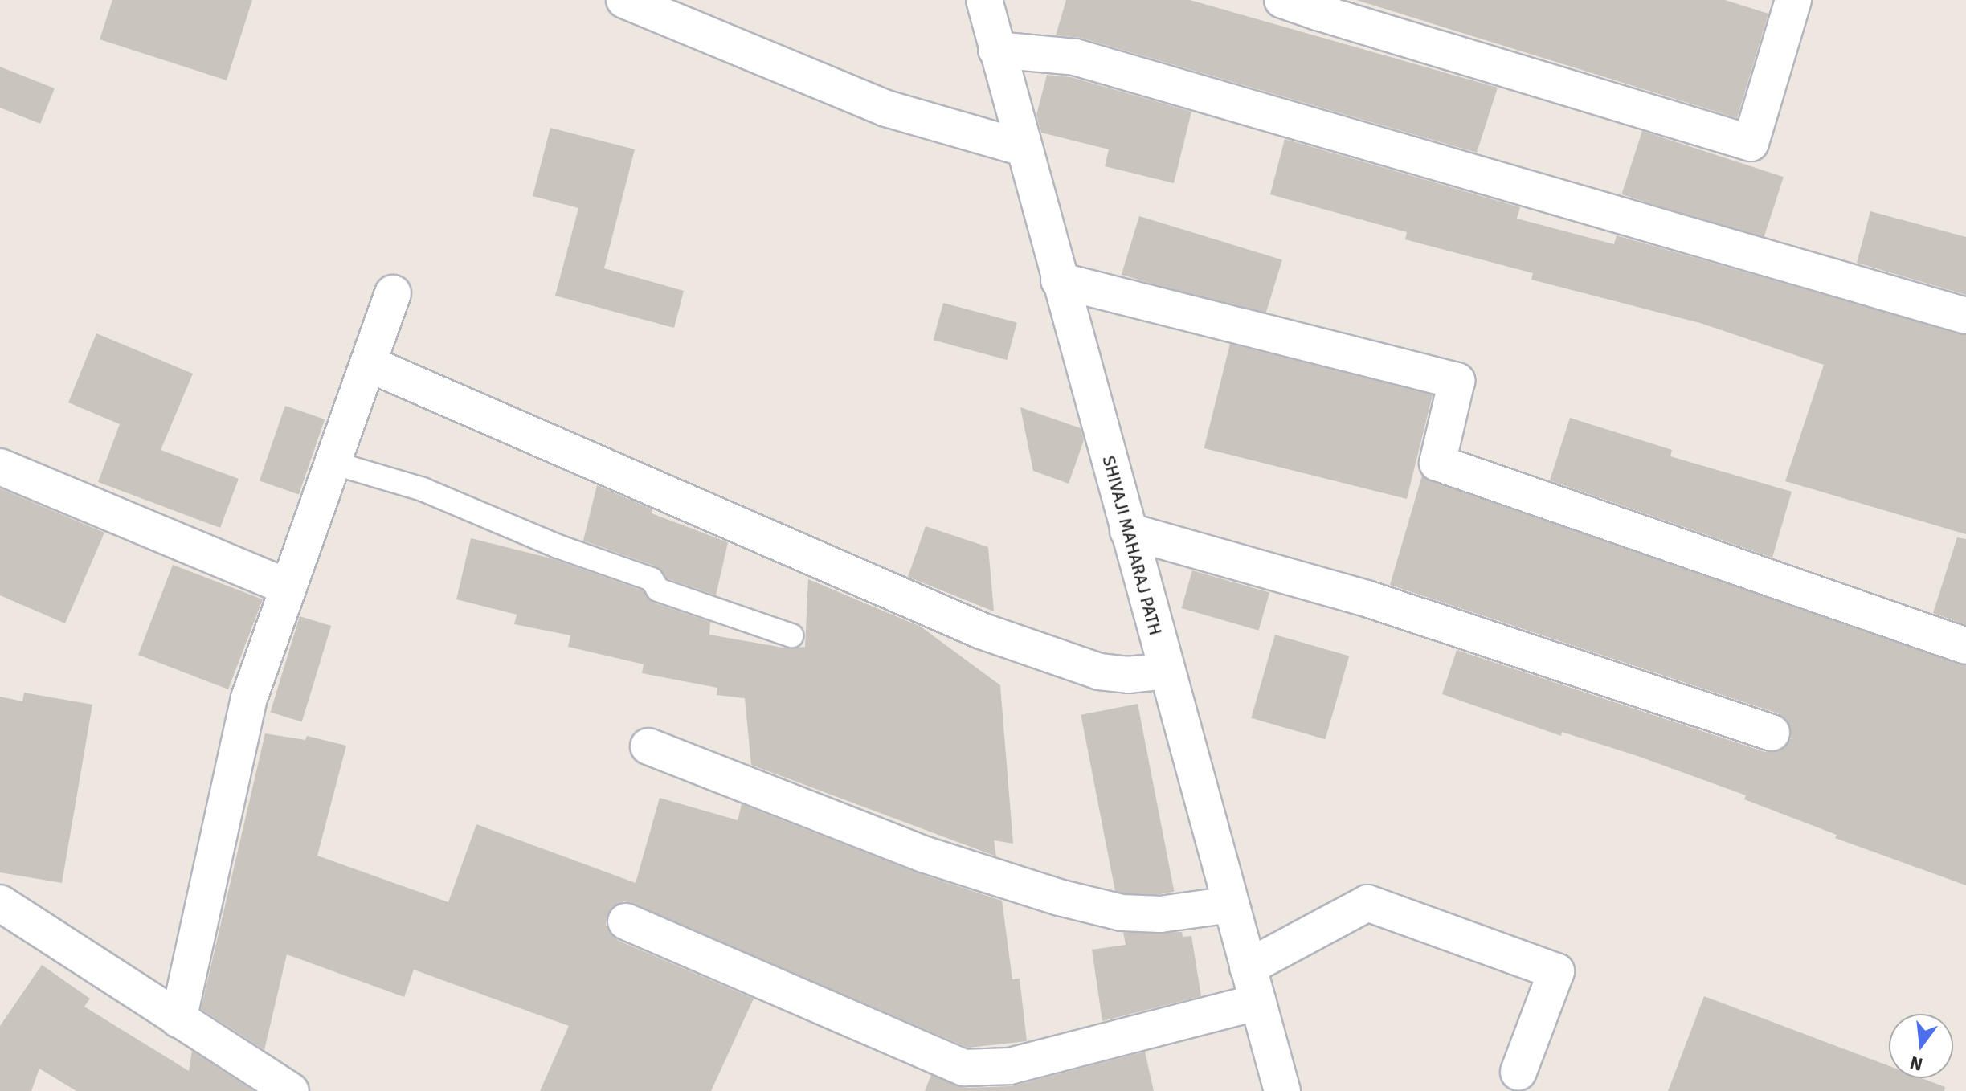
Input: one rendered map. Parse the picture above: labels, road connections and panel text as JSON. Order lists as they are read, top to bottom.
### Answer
{
  "streets": {
    "street": ["SHIVAJI MAHARAJ PATH"]
  },
  "north": "bottom"
}
